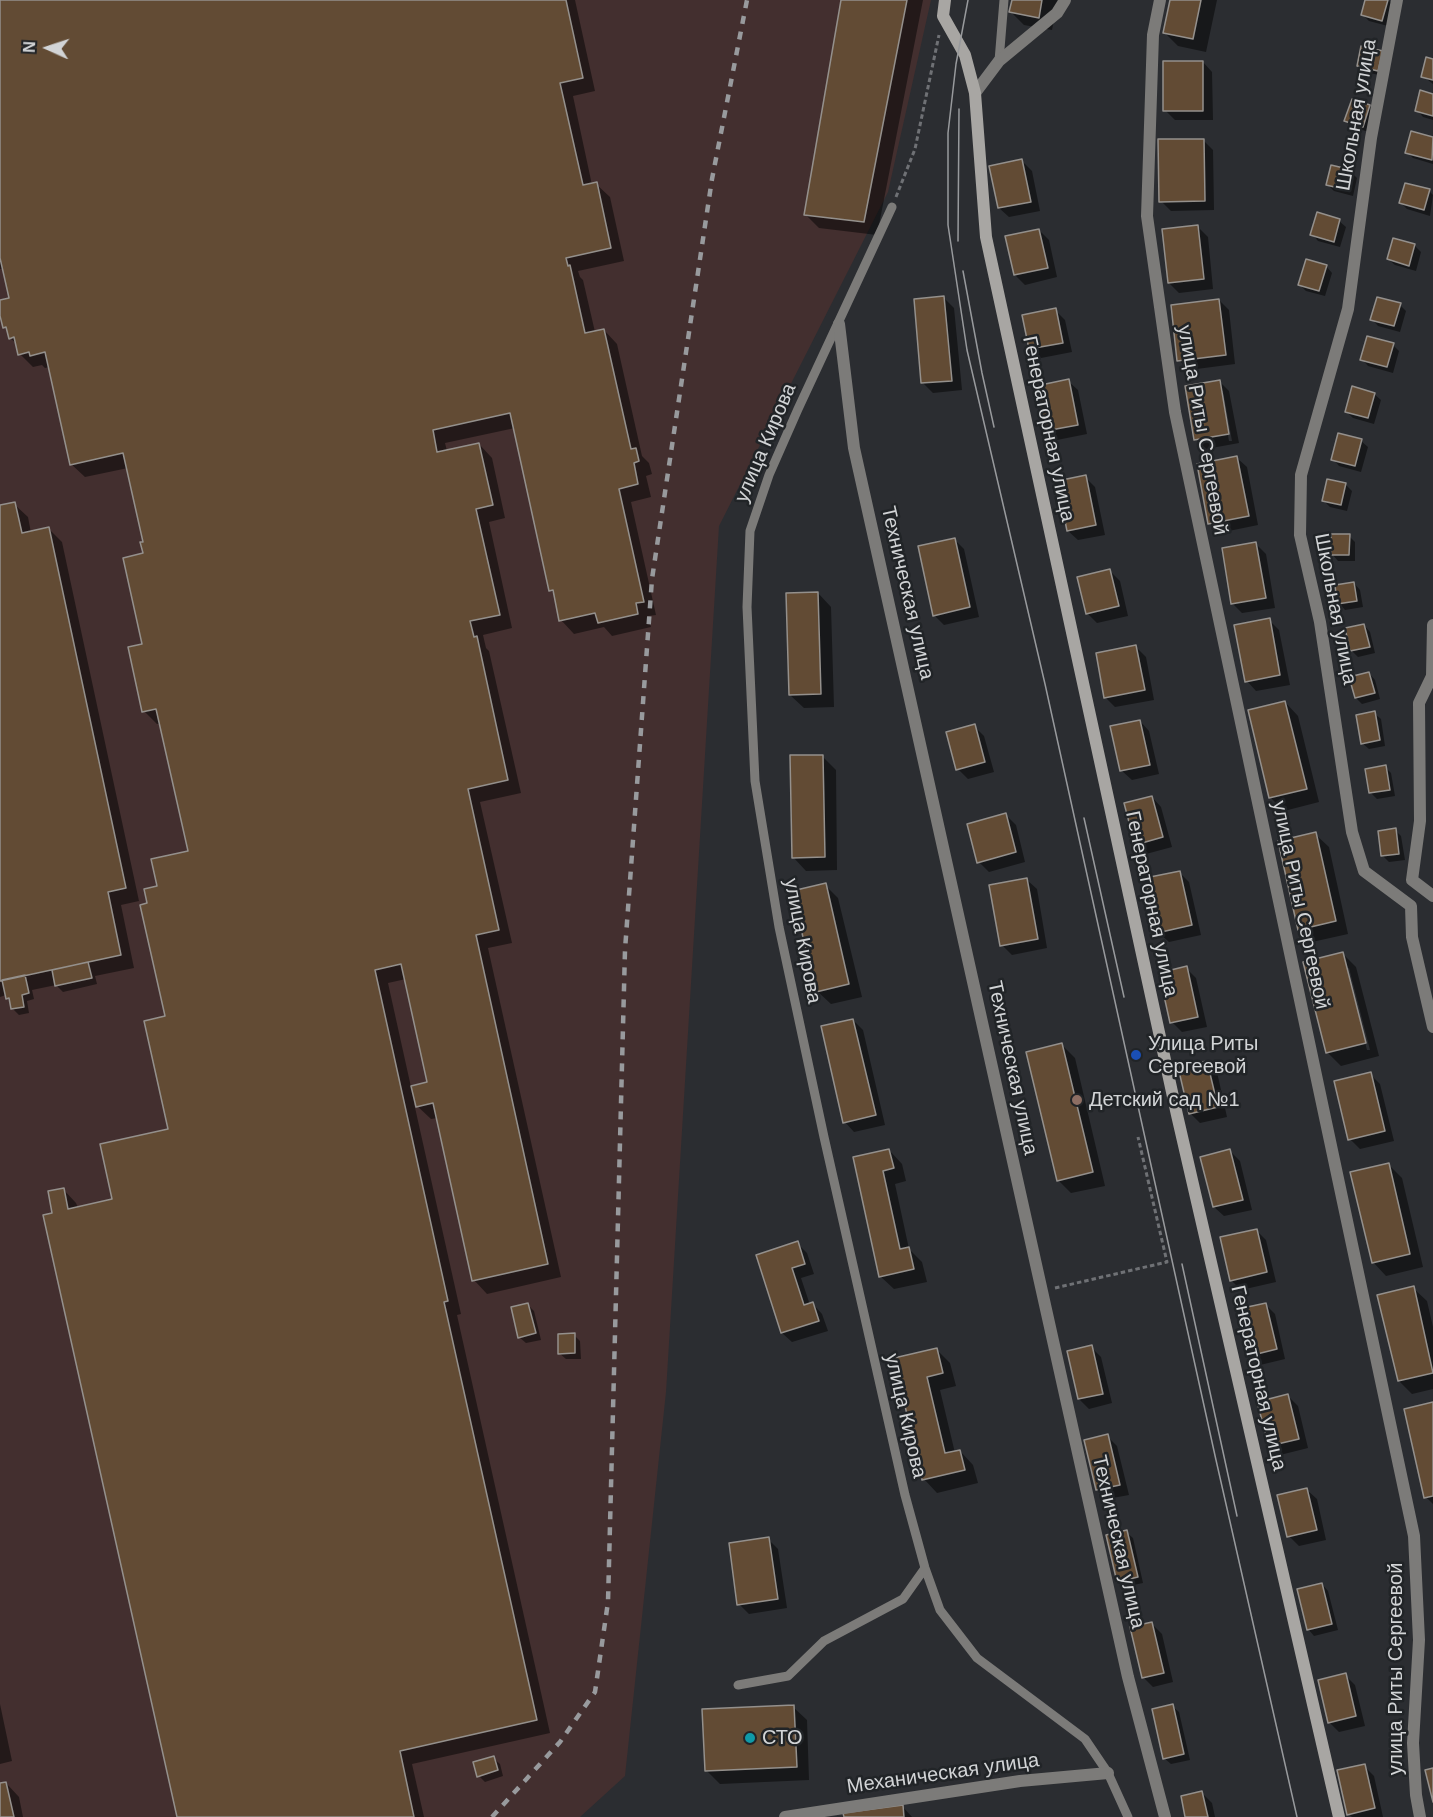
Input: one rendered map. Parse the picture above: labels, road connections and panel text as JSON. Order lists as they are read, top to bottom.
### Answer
{
  "streets": {
    "main road": ["Генераторная улица"],
    "street": [
      "Школьная улица",
      "улица Риты Сергеевой",
      "Техническая улица",
      "Механическая улица"
    ],
    "lane": ["улица Кирова"]
  },
  "crossings": [
    ["улица Кирова", "Техническая улица"],
    ["улица Кирова", "Механическая улица"]
  ],
  "places": ["Улица Риты Сергеевой", "Детский сад №1", "СТО"],
  "north": "left"
}
